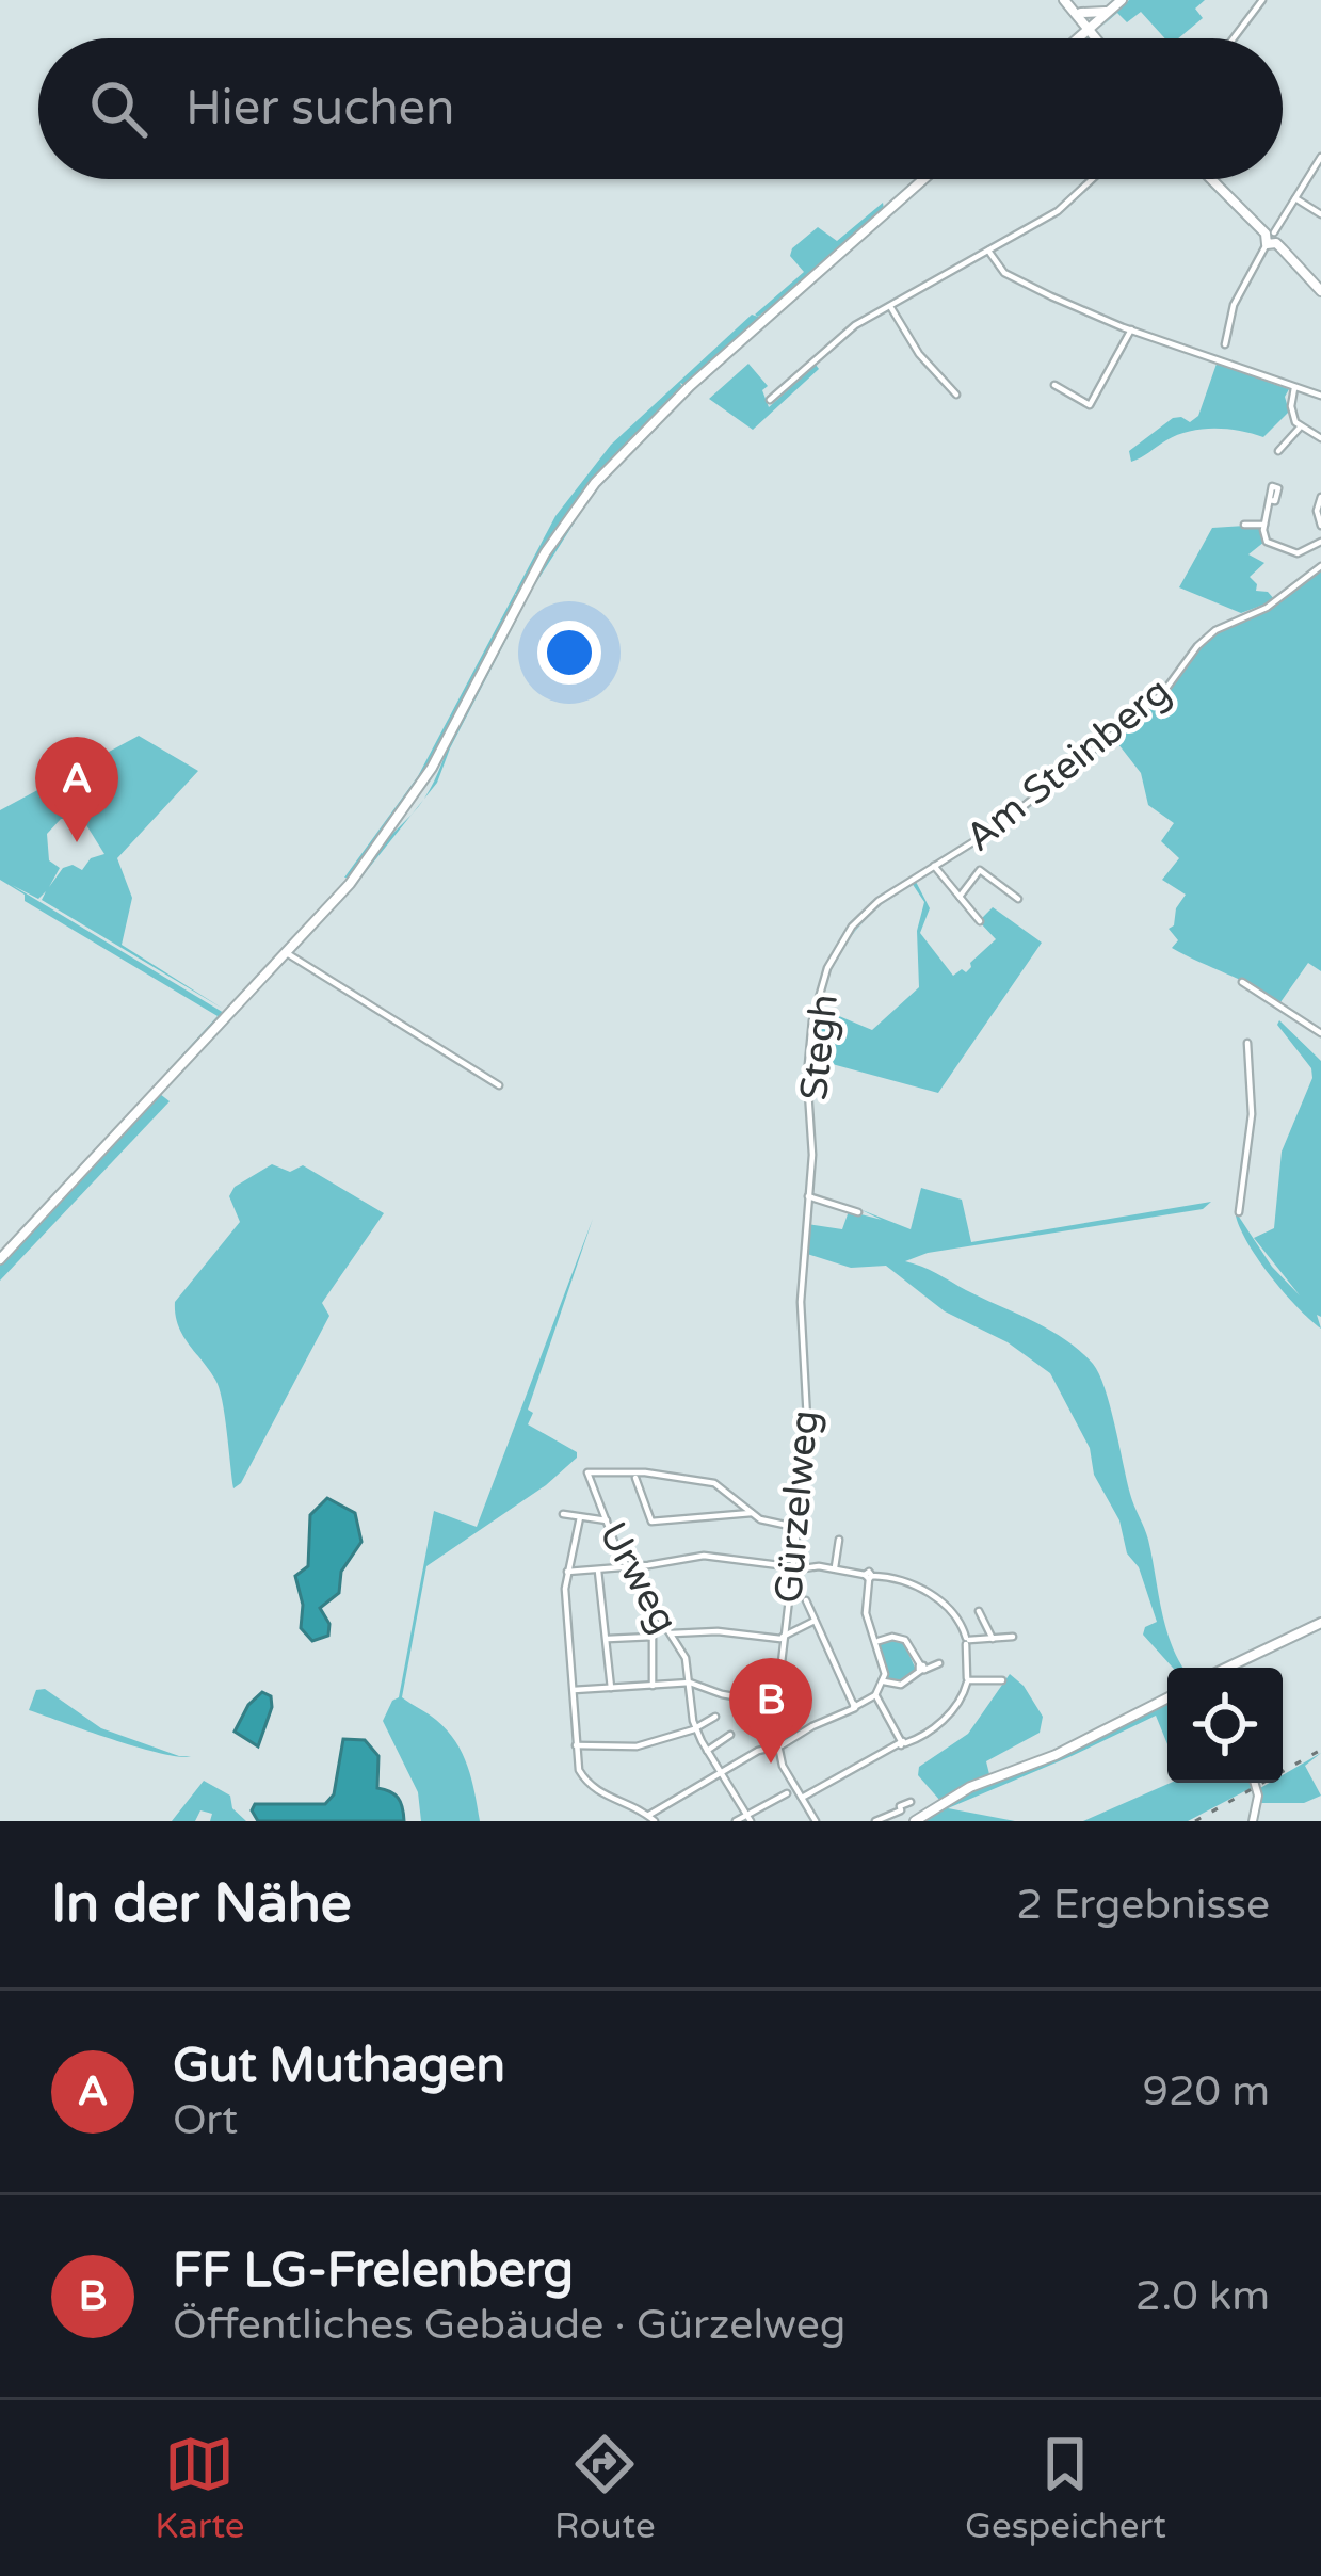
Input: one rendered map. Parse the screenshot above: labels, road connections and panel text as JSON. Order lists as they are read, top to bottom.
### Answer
{
  "streets": {
    "street": [
      "Am Steinberg",
      "Stegh",
      "Gürzelweg",
      "Urweg"
    ]
  },
  "crossings": [
    ["Am Steinberg", "Stegh"],
    ["Stegh", "Gürzelweg"]
  ],
  "page": {
    "search": "Hier suchen",
    "pins": ["A", "B"],
    "heading": ["In der Nähe", "2 Ergebnisse"],
    "list": [
      {
        "mark": "A",
        "name": "Gut Muthagen",
        "note": "Ort",
        "value": "920 m"
      },
      {
        "mark": "B",
        "name": "FF LG-Frelenberg",
        "note": "Öffentliches Gebäude · Gürzelweg",
        "value": "2.0 km"
      }
    ],
    "nav": ["Karte", "Route", "Gespeichert"]
  }
}
